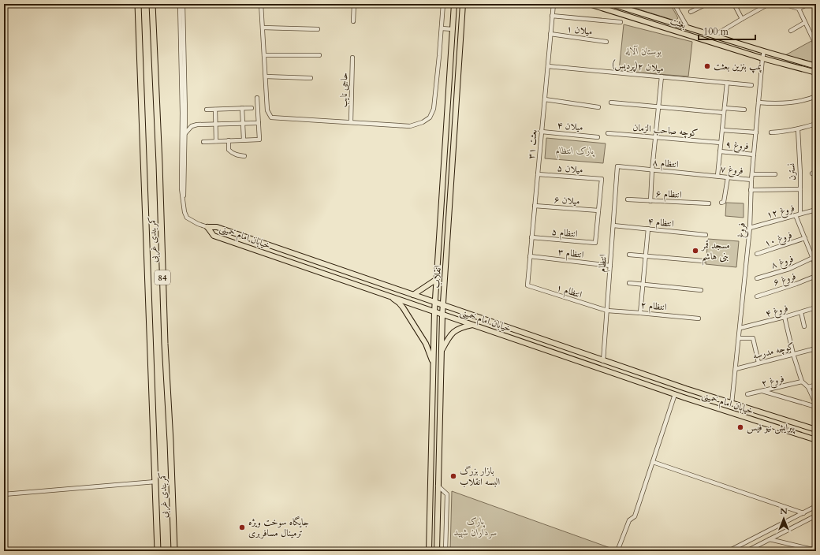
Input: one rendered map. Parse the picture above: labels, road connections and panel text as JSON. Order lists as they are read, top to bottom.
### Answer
{
  "streets": {
    "highway": ["کمربندی غربی", "84"],
    "main road": ["بعثت", "خیابان امام خمینی", "انقلاب"],
    "street": [
      "میلان ۱",
      "میلان ۲(پردیس)",
      "حاجی نایب",
      "میلان ۴",
      "کوچه صاحب الزمان",
      "بعثت ۳۱",
      "فروغ ۹",
      "انتظام ۸",
      "میلان ۵",
      "فروغ ۷",
      "نسترن",
      "انتظام ۶",
      "میلان ۶",
      "فروغ ۱۲",
      "انتظام ۴",
      "فروغ",
      "انتظام ۵",
      "فروغ ۱۰",
      "انتظام ۳",
      "فروغ ۸",
      "انتظام",
      "فروغ ۶",
      "انتظام ۱",
      "انتظام ۲",
      "فروغ ۴",
      "کوچه مدرسه",
      "فروغ ۲"
    ]
  },
  "crossings": [
    ["بعثت", "فروغ"],
    ["میلان ۱", "بعثت ۳۱"],
    ["میلان ۲(پردیس)", "بعثت ۳۱"],
    ["میلان ۴", "بعثت ۳۱"],
    ["بعثت ۳۱", "میلان ۵"],
    ["بعثت ۳۱", "میلان ۶"],
    ["بعثت ۳۱", "انتظام ۵"],
    ["بعثت ۳۱", "انتظام ۳"],
    ["بعثت ۳۱", "انتظام ۱"],
    ["فروغ ۹", "فروغ"],
    ["انتظام ۸", "فروغ ۷"],
    ["انتظام ۸", "انتظام"],
    ["میلان ۵", "میلان ۶"],
    ["میلان ۵", "انتظام ۵"],
    ["فروغ ۷", "فروغ"],
    ["نسترن", "فروغ ۱۲"],
    ["میلان ۶", "انتظام ۵"],
    ["فروغ ۱۲", "فروغ"],
    ["انتظام ۴", "انتظام"],
    ["فروغ", "خیابان امام خمینی"],
    ["فروغ", "فروغ ۴"],
    ["فروغ", "کوچه مدرسه"],
    ["خیابان امام خمینی", "انتظام"],
    ["خیابان امام خمینی", "انقلاب"],
    ["انتظام ۳", "انتظام"],
    ["انتظام", "انتظام ۱"],
    ["انتظام", "انتظام ۲"],
    ["انتظام ۱", "انتظام ۲"]
  ],
  "parks": ["بوستان آلاله", "پارک انتظام", "پارک سرداران شهید"],
  "places": [
    "پمپ بنزین بعثت",
    "مسجد قمر بنی هاشم",
    "پیرایش نیو فیس",
    "بازار بزرگ البسه انقلاب",
    "جایگاه سوخت ویژه ترمینال مسافربری"
  ],
  "scale_bar": "100 m",
  "north": "top"
}
